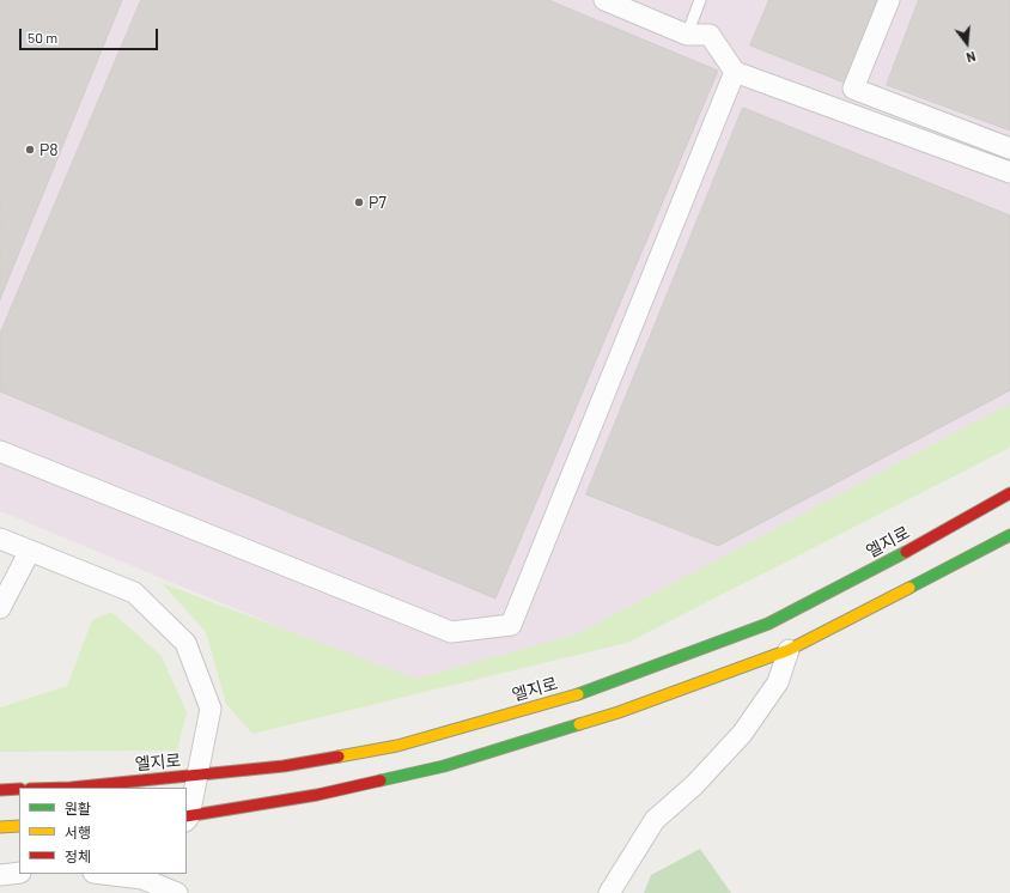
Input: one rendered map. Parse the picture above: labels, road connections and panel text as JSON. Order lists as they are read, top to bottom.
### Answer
{
  "streets": {
    "main road": ["엘지로"]
  },
  "places": ["P8", "P7"],
  "legend": ["원활", "서행", "정체"],
  "scale_bar": "50 m",
  "north": "bottom"
}
